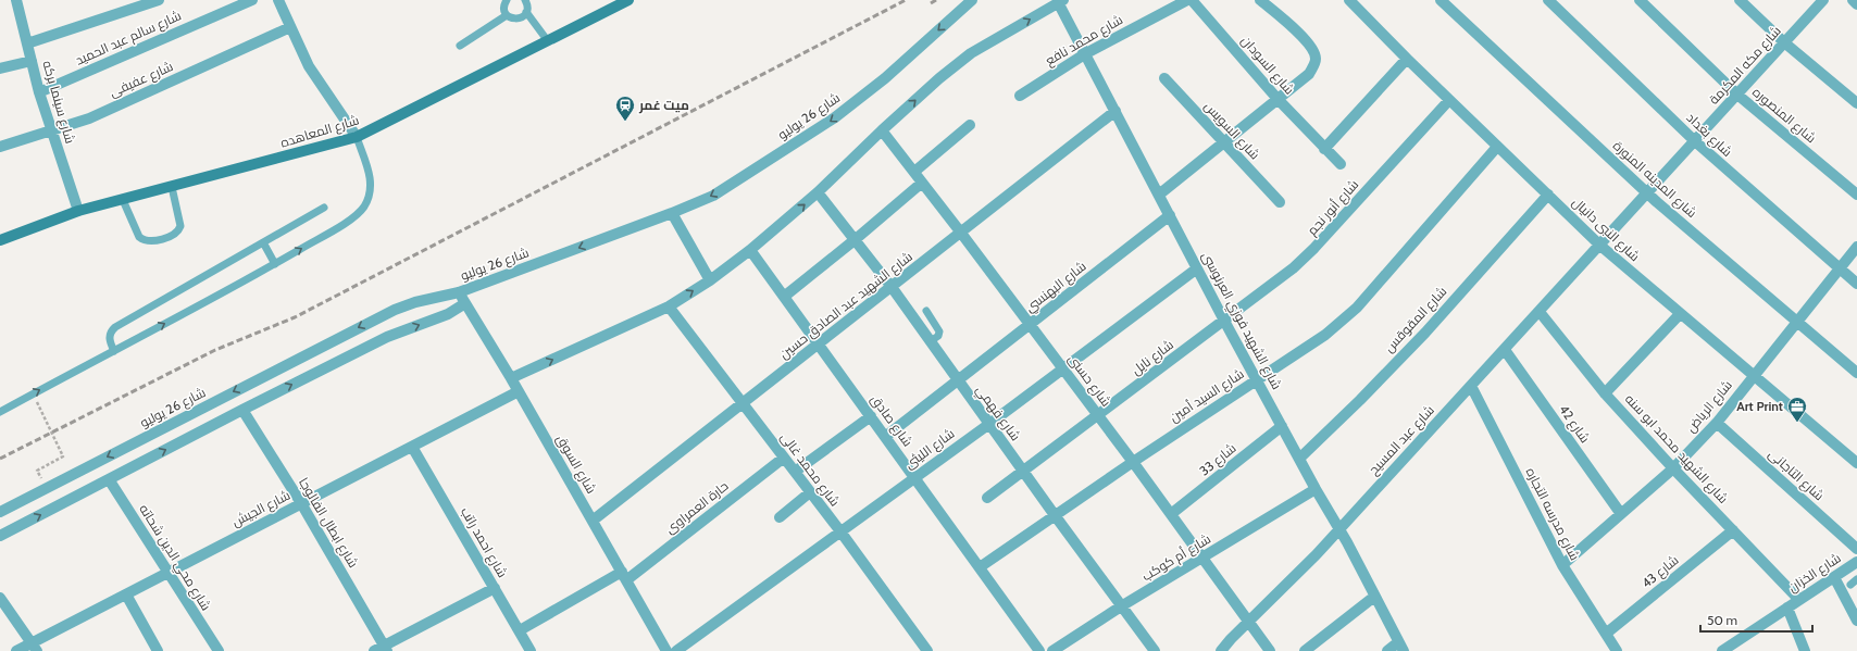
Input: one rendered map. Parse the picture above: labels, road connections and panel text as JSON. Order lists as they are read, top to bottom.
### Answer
{
  "streets": {
    "main road": ["شارع المعاهده"],
    "street": [
      "شارع سالم عبد الحميد",
      "شارع محمد نافع",
      "شارع السودان",
      "شارع مكه المكرمة",
      "شارع عفيفى",
      "شارع سينما بركه",
      "شارع المنصوره",
      "شارع 26 يوليو",
      "شارع السويس",
      "شارع بغداد",
      "شارع المدينه المنورة",
      "شارع أنور نجم",
      "شارع النبى دانيال",
      "شارع البهنسي",
      "شارع الشهيد عبد الصادق حسين",
      "شارع المقوقس",
      "شارع الشهيد فوزي العرنوسى",
      "شارع نايل",
      "شارع حسنى",
      "شارع السيد أمين",
      "شارع الرياض",
      "شارع فهمي",
      "شارع صادق",
      "شارع 42",
      "شارع عبد المسيح",
      "شارع الليثى",
      "شارع الشهيد محمد ابو سنه",
      "شارع 33",
      "شارع السوق",
      "شارع محمد غالى",
      "شارع التاجانى",
      "حارة العمراوى",
      "شارع الجيش",
      "شارع مدرسه التجاره",
      "شارع ابطال الفالوجا",
      "شارع احمد راتب",
      "شارع محي الدين شحاته",
      "شارع أم كوكب",
      "شارع 43",
      "شارع الخزان"
    ]
  },
  "crossings": [
    ["شارع سالم عبد الحميد", "شارع سينما بركه"],
    ["شارع محمد نافع", "شارع الشهيد فوزي العرنوسى"],
    ["شارع مكه المكرمة", "شارع المنصوره"],
    ["شارع مكه المكرمة", "شارع بغداد"],
    ["شارع مكه المكرمة", "شارع المدينه المنورة"],
    ["شارع مكه المكرمة", "شارع النبى دانيال"],
    ["شارع مكه المكرمة", "شارع عبد المسيح"],
    ["شارع عفيفى", "شارع سينما بركه"],
    ["شارع سينما بركه", "شارع المعاهده"],
    ["شارع 26 يوليو", "شارع السوق"],
    ["شارع 26 يوليو", "شارع ابطال الفالوجا"],
    ["شارع 26 يوليو", "شارع محي الدين شحاته"],
    ["شارع بغداد", "شارع الرياض"],
    ["شارع المدينه المنورة", "شارع الرياض"],
    ["شارع أنور نجم", "شارع النبى دانيال"],
    ["شارع أنور نجم", "شارع الشهيد فوزي العرنوسى"],
    ["شارع أنور نجم", "شارع نايل"],
    ["شارع النبى دانيال", "شارع المقوقس"],
    ["شارع النبى دانيال", "شارع السيد أمين"],
    ["شارع النبى دانيال", "شارع الرياض"],
    ["شارع النبى دانيال", "شارع عبد المسيح"],
    ["شارع البهنسي", "شارع الشهيد فوزي العرنوسى"],
    ["شارع البهنسي", "شارع حسنى"],
    ["شارع البهنسي", "شارع فهمي"],
    ["شارع البهنسي", "شارع صادق"],
    ["شارع الشهيد عبد الصادق حسين", "شارع الشهيد فوزي العرنوسى"],
    ["شارع الشهيد عبد الصادق حسين", "شارع حسنى"],
    ["شارع الشهيد عبد الصادق حسين", "شارع فهمي"],
    ["شارع الشهيد عبد الصادق حسين", "شارع صادق"],
    ["شارع الشهيد عبد الصادق حسين", "شارع السوق"],
    ["شارع الشهيد عبد الصادق حسين", "شارع محمد غالى"],
    ["شارع المقوقس", "شارع الشهيد فوزي العرنوسى"],
    ["شارع الشهيد فوزي العرنوسى", "شارع نايل"],
    ["شارع الشهيد فوزي العرنوسى", "شارع السيد أمين"],
    ["شارع الشهيد فوزي العرنوسى", "شارع عبد المسيح"],
    ["شارع الشهيد فوزي العرنوسى", "شارع الليثى"],
    ["شارع الشهيد فوزي العرنوسى", "شارع 33"],
    ["شارع الشهيد فوزي العرنوسى", "شارع أم كوكب"],
    ["شارع نايل", "شارع حسنى"],
    ["شارع نايل", "شارع فهمي"],
    ["شارع حسنى", "شارع السيد أمين"],
    ["شارع حسنى", "شارع عبد المسيح"],
    ["شارع حسنى", "شارع الليثى"],
    ["شارع حسنى", "شارع 33"],
    ["شارع حسنى", "شارع أم كوكب"],
    ["شارع السيد أمين", "شارع فهمي"],
    ["شارع السيد أمين", "شارع صادق"],
    ["شارع الرياض", "شارع 42"],
    ["شارع الرياض", "شارع الشهيد محمد ابو سنه"],
    ["شارع الرياض", "شارع التاجانى"],
    ["شارع الرياض", "شارع مدرسه التجاره"],
    ["شارع فهمي", "شارع الليثى"],
    ["شارع فهمي", "شارع أم كوكب"],
    ["شارع صادق", "شارع الليثى"],
    ["شارع 42", "شارع عبد المسيح"],
    ["شارع عبد المسيح", "شارع الشهيد محمد ابو سنه"],
    ["شارع عبد المسيح", "شارع مدرسه التجاره"],
    ["شارع الليثى", "شارع محمد غالى"],
    ["شارع الشهيد محمد ابو سنه", "شارع 43"],
    ["شارع الشهيد محمد ابو سنه", "شارع الخزان"],
    ["شارع السوق", "حارة العمراوى"],
    ["شارع السوق", "شارع الجيش"],
    ["شارع محمد غالى", "حارة العمراوى"],
    ["حارة العمراوى", "شارع احمد راتب"],
    ["شارع الجيش", "شارع ابطال الفالوجا"],
    ["شارع الجيش", "شارع احمد راتب"],
    ["شارع الجيش", "شارع محي الدين شحاته"],
    ["شارع مدرسه التجاره", "شارع 43"]
  ],
  "places": {
    "station": ["ميت غمر"],
    "office": ["Art Print"]
  },
  "scale_bar": "50 m"
}
